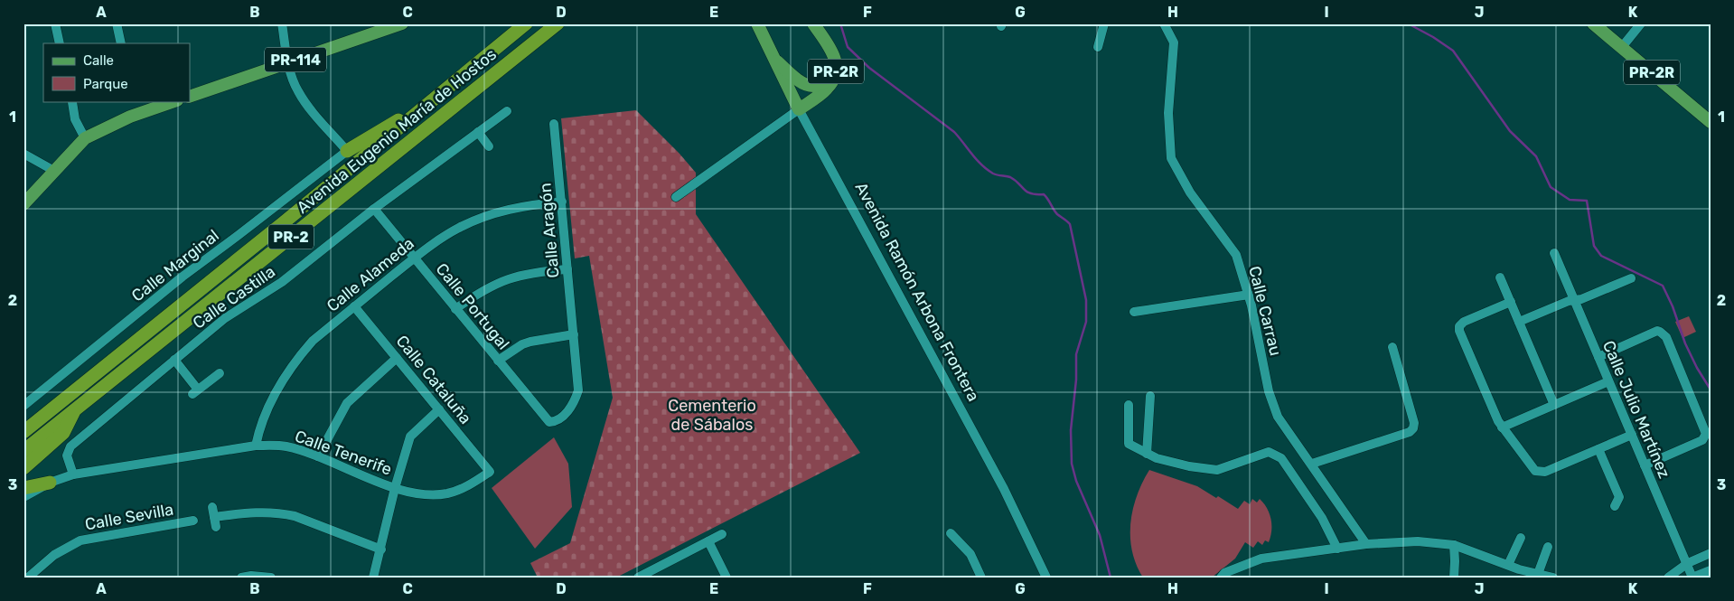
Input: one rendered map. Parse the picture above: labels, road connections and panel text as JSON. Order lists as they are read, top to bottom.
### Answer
{
  "streets": {
    "highway": ["Avenida Eugenio María de Hostos", "PR-2"],
    "main road": ["PR-114", "PR-2R", "Avenida Ramón Arbona Frontera"],
    "street": [
      "Calle Aragón",
      "Calle Marginal",
      "Calle Alameda",
      "Calle Castilla",
      "Calle Portugal",
      "Calle Carrau",
      "Calle Cataluña",
      "Calle Julio Martínez",
      "Calle Tenerife",
      "Calle Sevilla"
    ]
  },
  "crossings": [
    ["PR-2R", "Avenida Ramón Arbona Frontera"],
    ["Calle Aragón", "Calle Alameda"],
    ["Calle Aragón", "Calle Portugal"],
    ["Calle Alameda", "Calle Portugal"],
    ["Calle Alameda", "Calle Cataluña"],
    ["Calle Alameda", "Calle Tenerife"],
    ["Calle Castilla", "Calle Portugal"],
    ["Calle Castilla", "Calle Tenerife"],
    ["Calle Cataluña", "Calle Tenerife"]
  ],
  "parks": ["Cementerio de Sábalos"],
  "legend": ["Calle", "Parque"],
  "grid": {
    "columns": [
      "A",
      "B",
      "C",
      "D",
      "E",
      "F",
      "G",
      "H",
      "I",
      "J",
      "K"
    ],
    "rows": ["1", "2", "3"]
  }
}
